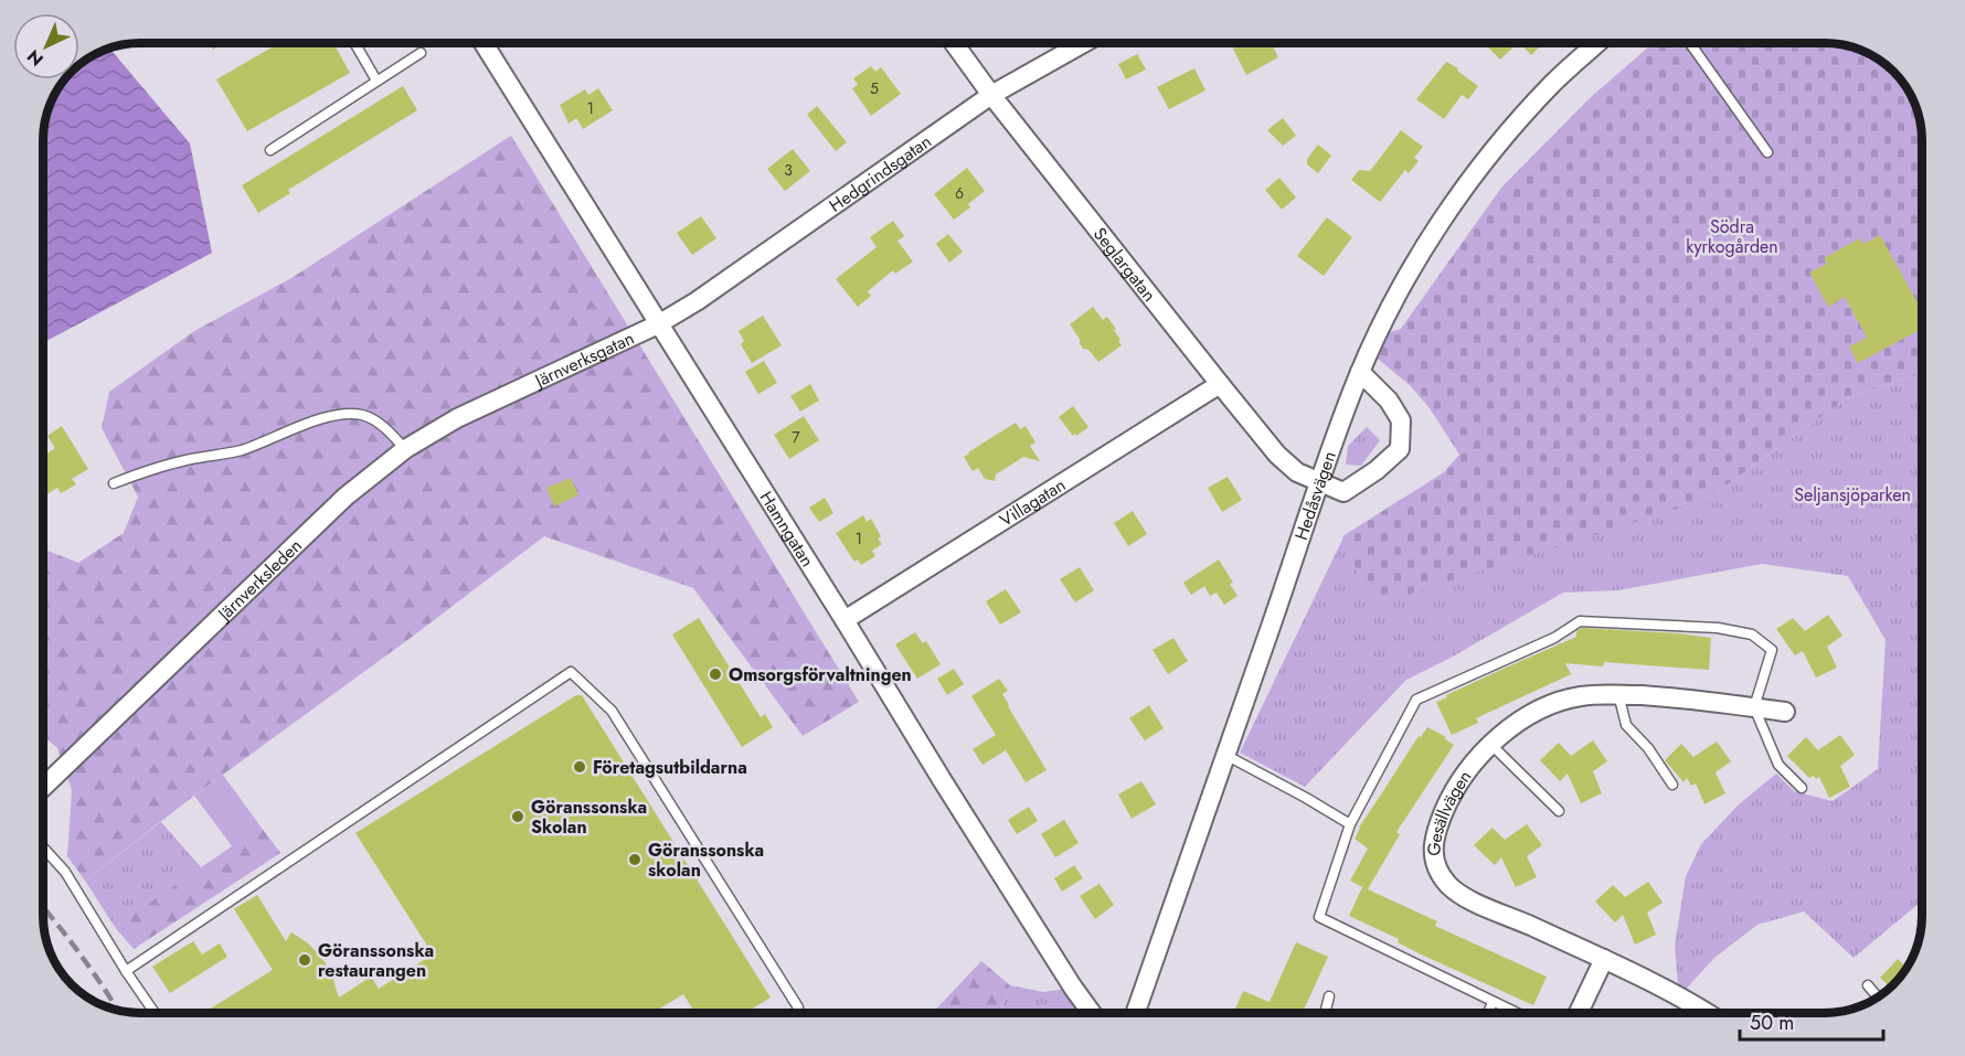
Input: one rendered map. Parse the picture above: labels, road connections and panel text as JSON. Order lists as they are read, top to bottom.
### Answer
{
  "streets": {
    "street": [
      "Hedgrindsgatan",
      "Seglargatan",
      "Järnverksgatan",
      "Hedåsvägen",
      "Villagatan",
      "Hamngatan",
      "Järnverksleden",
      "Gesällvägen"
    ]
  },
  "crossings": [
    ["Hedgrindsgatan", "Seglargatan"],
    ["Hedgrindsgatan", "Järnverksgatan"],
    ["Hedgrindsgatan", "Hamngatan"],
    ["Seglargatan", "Hedåsvägen"],
    ["Seglargatan", "Villagatan"],
    ["Järnverksgatan", "Hamngatan"],
    ["Järnverksgatan", "Järnverksleden"],
    ["Villagatan", "Hamngatan"]
  ],
  "parks": ["Södra kyrkogården", "Seljansjöparken"],
  "places": [
    "Omsorgsförvaltningen",
    "Företagsutbildarna",
    "Göranssonska Skolan",
    "Göranssonska skolan",
    "Göranssonska restaurangen"
  ],
  "house_numbers": [
    "5",
    "1",
    "3",
    "6",
    "7",
    "1"
  ],
  "scale_bar": "50 m",
  "north": "bottom left"
}
